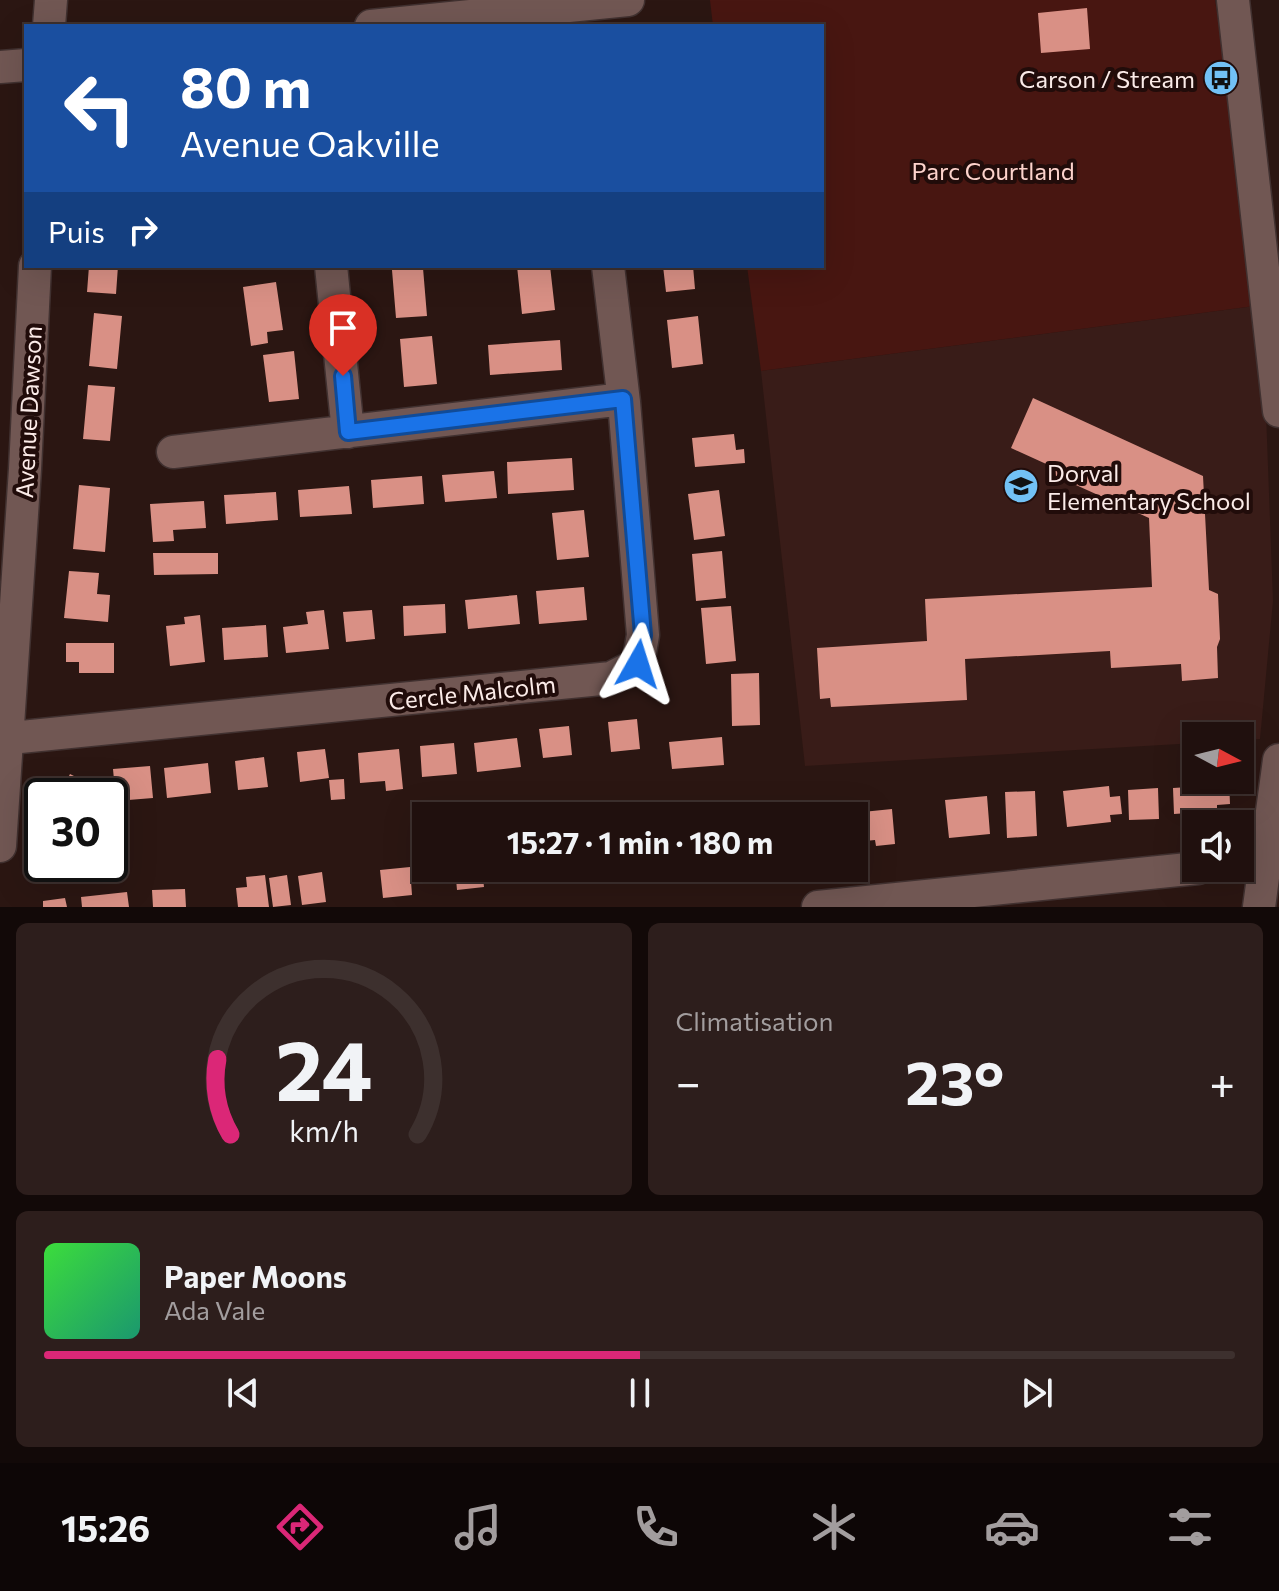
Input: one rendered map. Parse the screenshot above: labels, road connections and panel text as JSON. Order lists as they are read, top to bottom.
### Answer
{
  "streets": {
    "street": ["Avenue Dawson", "Cercle Malcolm"]
  },
  "crossings": [
    ["Avenue Dawson", "Cercle Malcolm"]
  ],
  "parks": ["Parc Courtland"],
  "places": {
    "bus stop": ["Carson / Stream"],
    "school or university": ["Dorval Elementary School"]
  },
  "north": "right",
  "page": {
    "turn": ["80 m", "Avenue Oakville"],
    "then": "Puis",
    "limit": "30",
    "trip": "15:27 · 1 min · 180 m",
    "tile": "Climatisation",
    "heat": ["−", "23°", "+"],
    "song": ["Paper Moons", "Ada Vale"],
    "tabs": "15:26",
    "gauge": ["24", "km/h"]
  }
}
